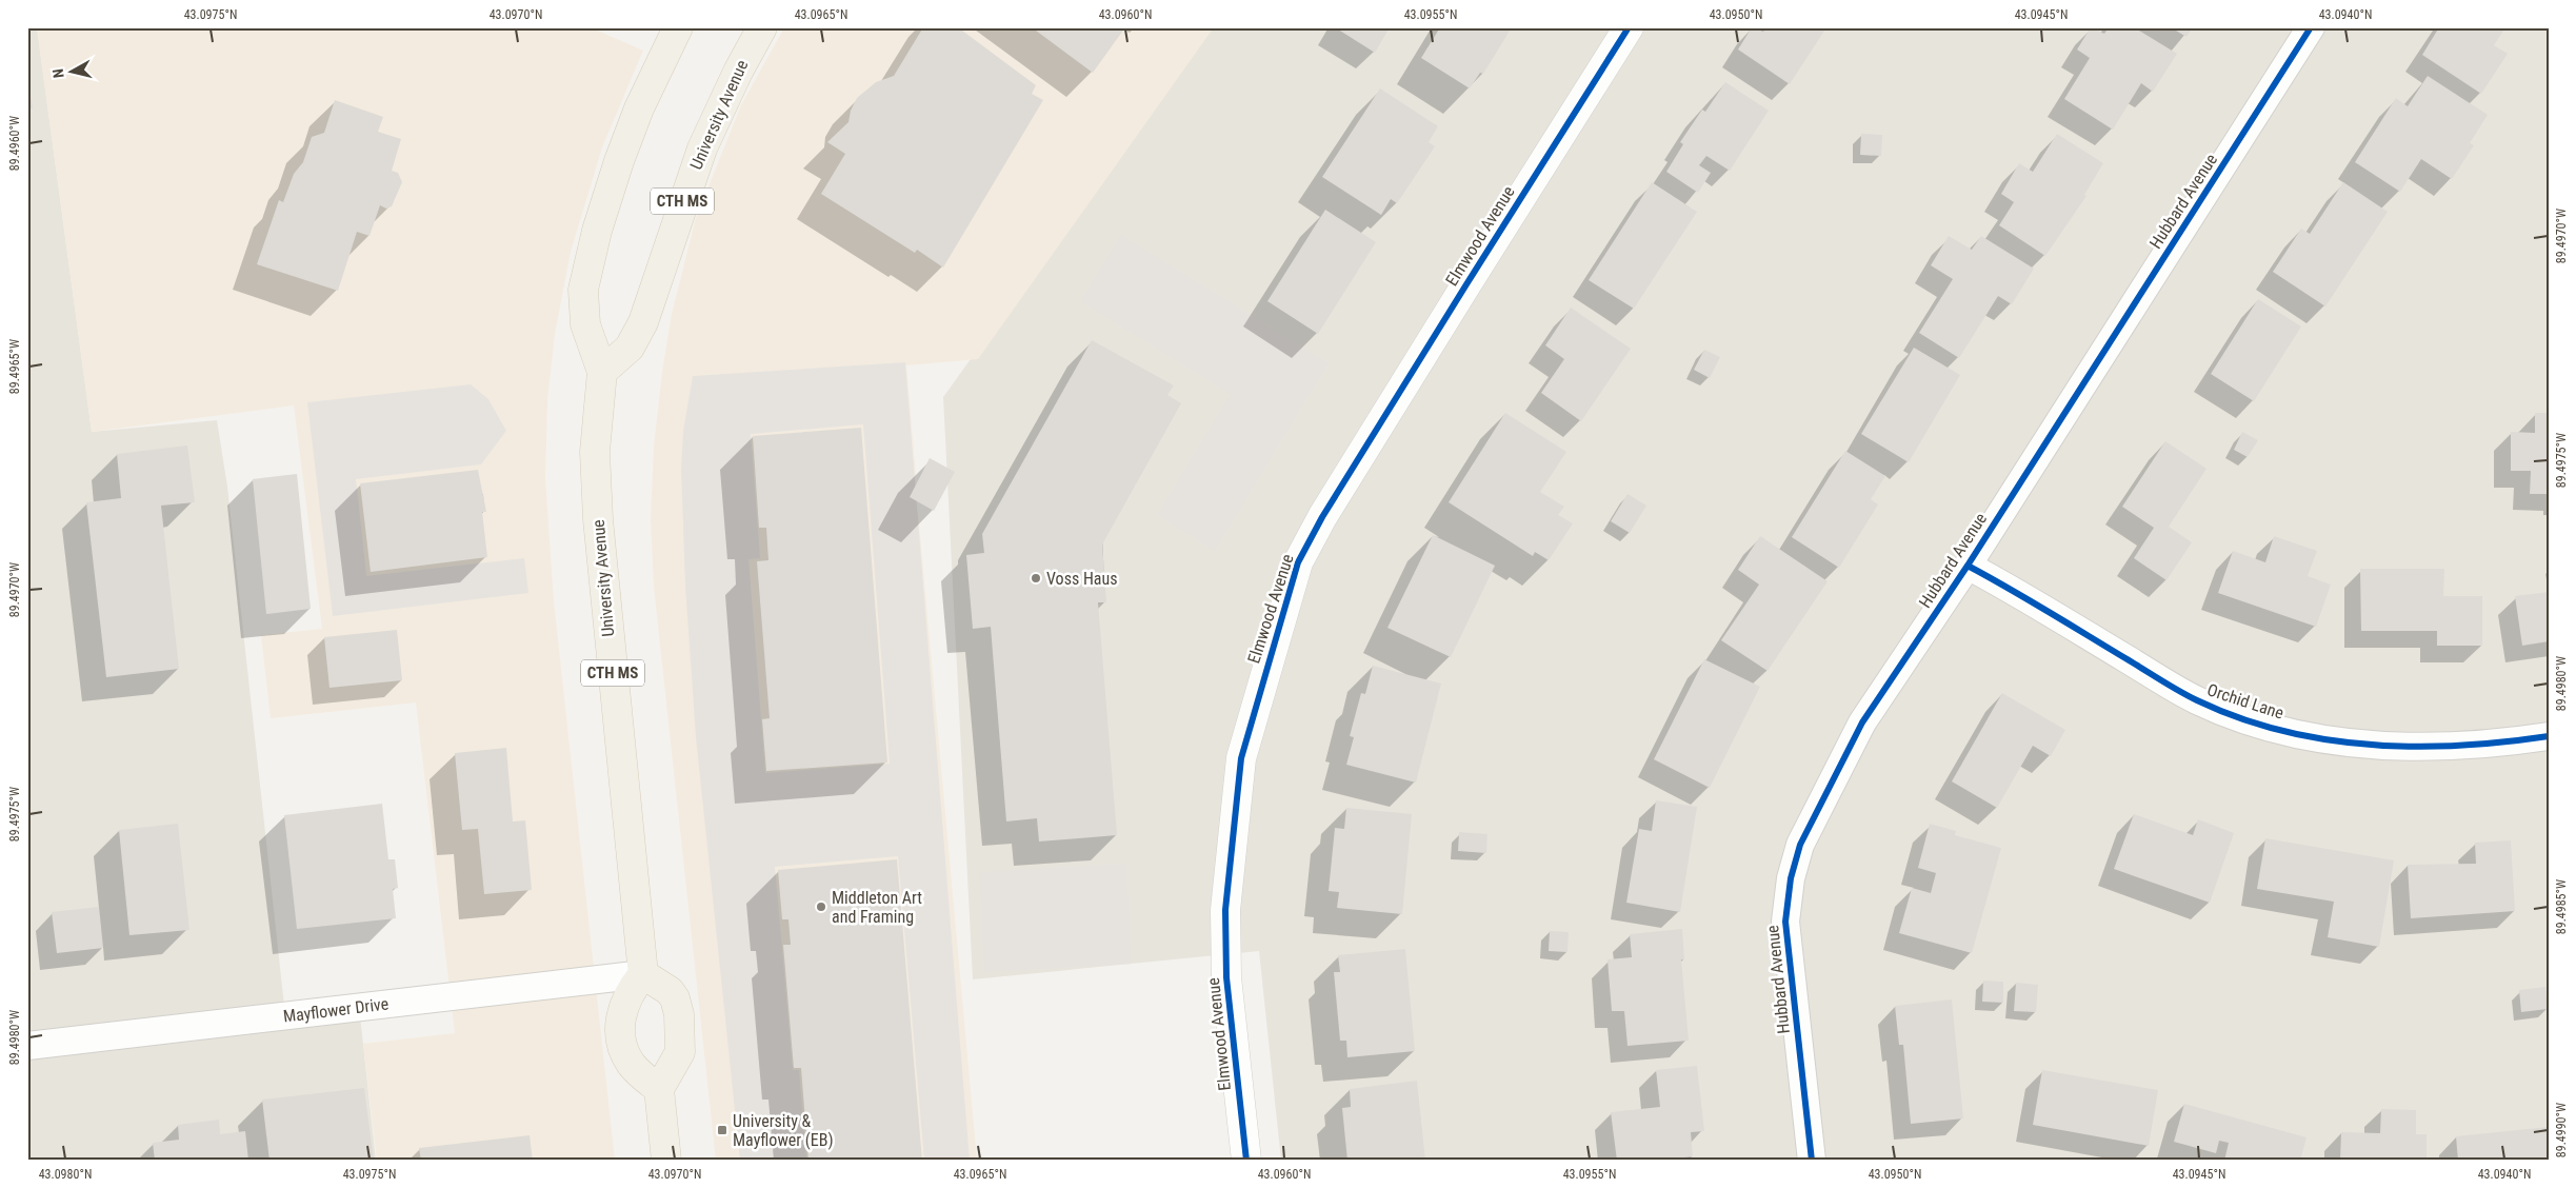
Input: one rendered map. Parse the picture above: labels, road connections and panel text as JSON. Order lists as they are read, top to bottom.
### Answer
{
  "streets": {
    "main road": ["University Avenue", "CTH MS"],
    "street": [
      "Hubbard Avenue",
      "Elmwood Avenue",
      "Orchid Lane",
      "Mayflower Drive"
    ]
  },
  "crossings": [
    ["University Avenue", "Mayflower Drive"],
    ["Hubbard Avenue", "Orchid Lane"]
  ],
  "places": {
    "other": ["Voss Haus", "Middleton Art and Framing"],
    "transit": ["University & Mayflower (EB)"]
  },
  "north": "left",
  "coordinates": [
    "43.0975°N",
    "43.0970°N",
    "43.0965°N",
    "43.0960°N",
    "43.0955°N",
    "43.0950°N",
    "43.0945°N",
    "43.0940°N",
    "89.4960°W",
    "89.4970°W",
    "89.4965°W",
    "89.4975°W",
    "89.4980°W",
    "89.4985°W",
    "89.4990°W",
    "43.0980°N"
  ]
}
